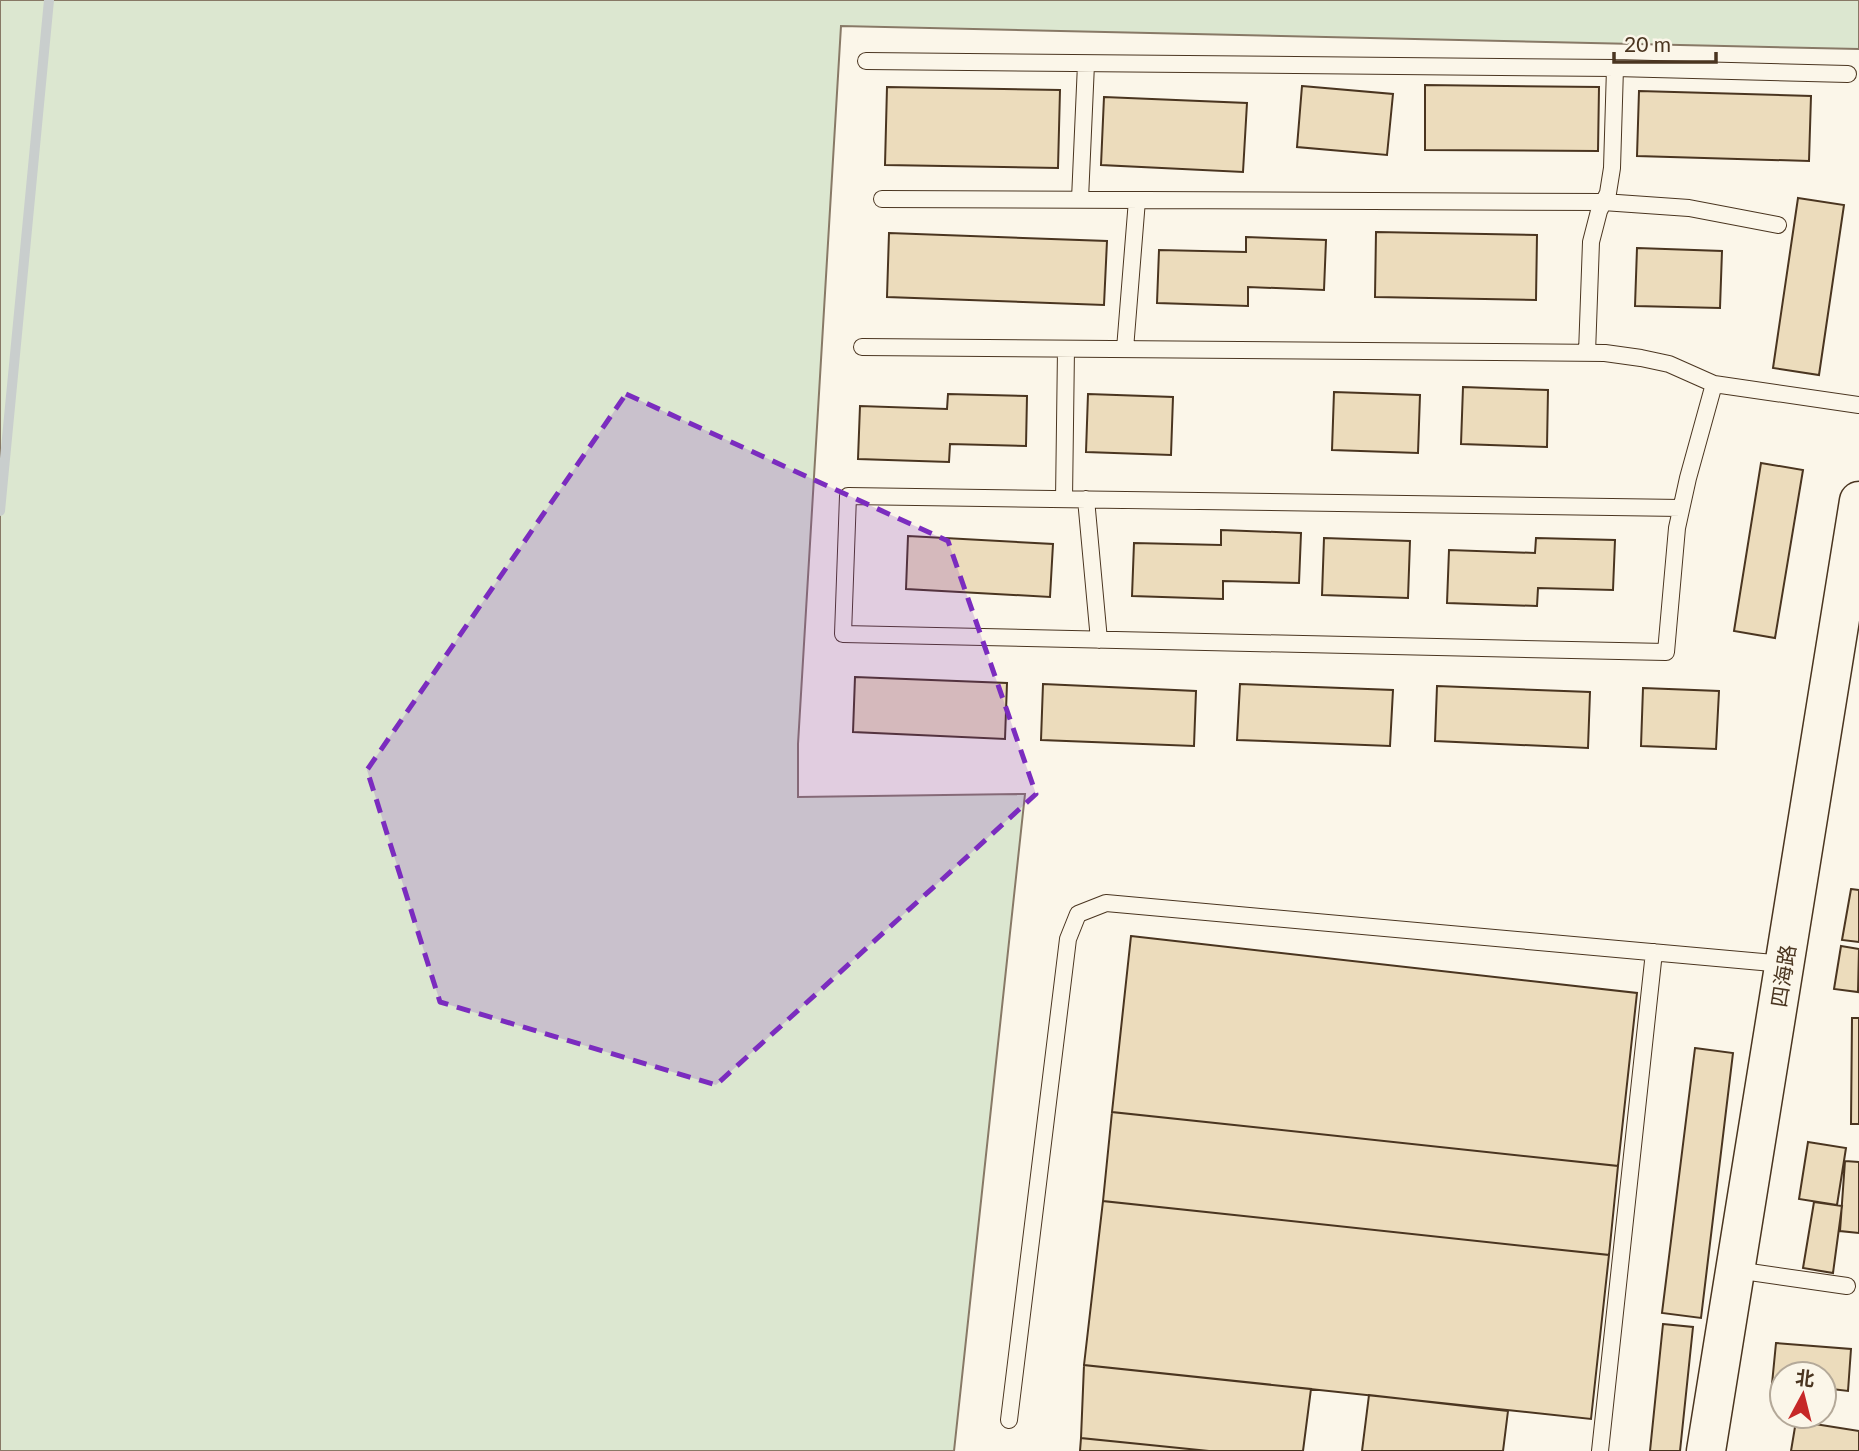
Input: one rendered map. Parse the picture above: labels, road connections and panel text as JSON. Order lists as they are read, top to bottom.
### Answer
{
  "streets": {
    "street": ["四海路"]
  },
  "scale_bar": "20 m",
  "north": "top"
}
